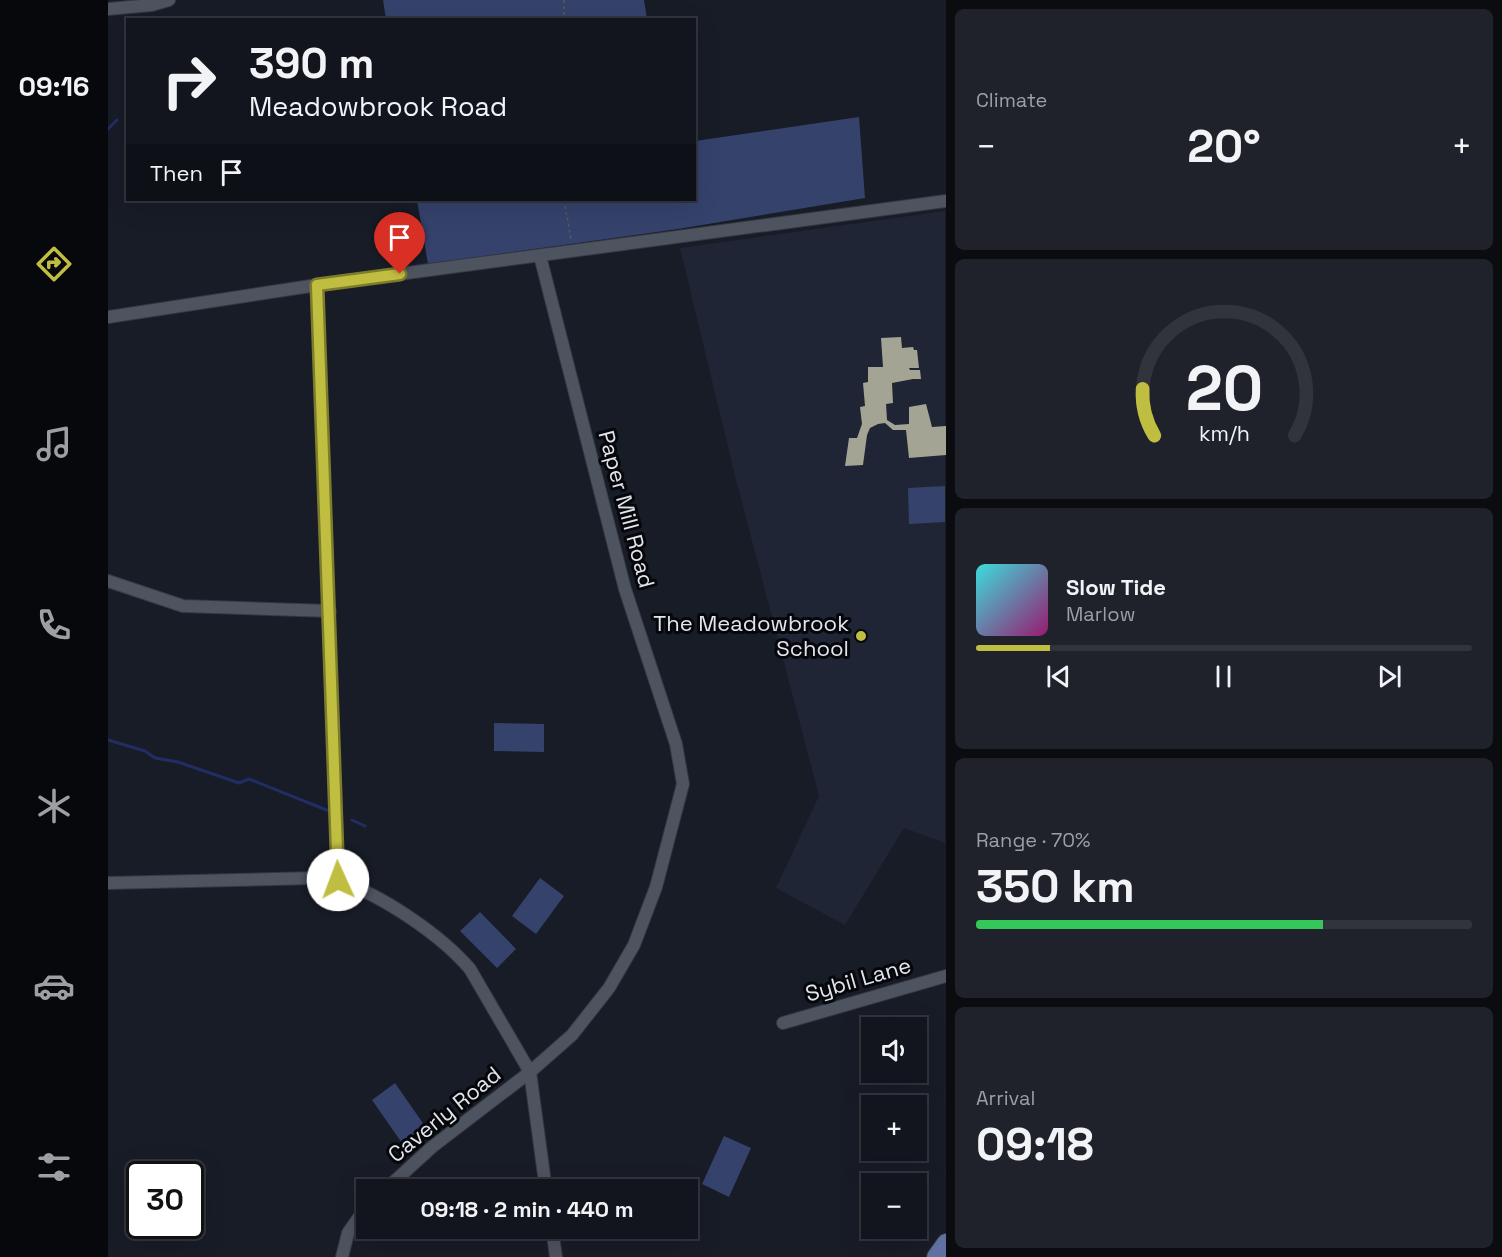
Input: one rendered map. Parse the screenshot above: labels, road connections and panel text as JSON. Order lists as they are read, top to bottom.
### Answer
{
  "streets": {
    "street": ["Paper Mill Road", "Sybil Lane", "Caverly Road"]
  },
  "crossings": [
    ["Paper Mill Road", "Caverly Road"]
  ],
  "places": ["The Meadowbrook School"],
  "page": {
    "tabs": "09:16",
    "tile": [
      "Climate",
      ["Range · 70%", "350 km"],
      ["Arrival", "09:18"]
    ],
    "turn": ["390 m", "Meadowbrook Road"],
    "heat": ["−", "20°", "+"],
    "then": "Then",
    "song": ["Slow Tide", "Marlow"],
    "map_buttons": ["+", "−"],
    "limit": "30",
    "trip": "09:18 · 2 min · 440 m",
    "gauge": ["20", "km/h"]
  }
}
